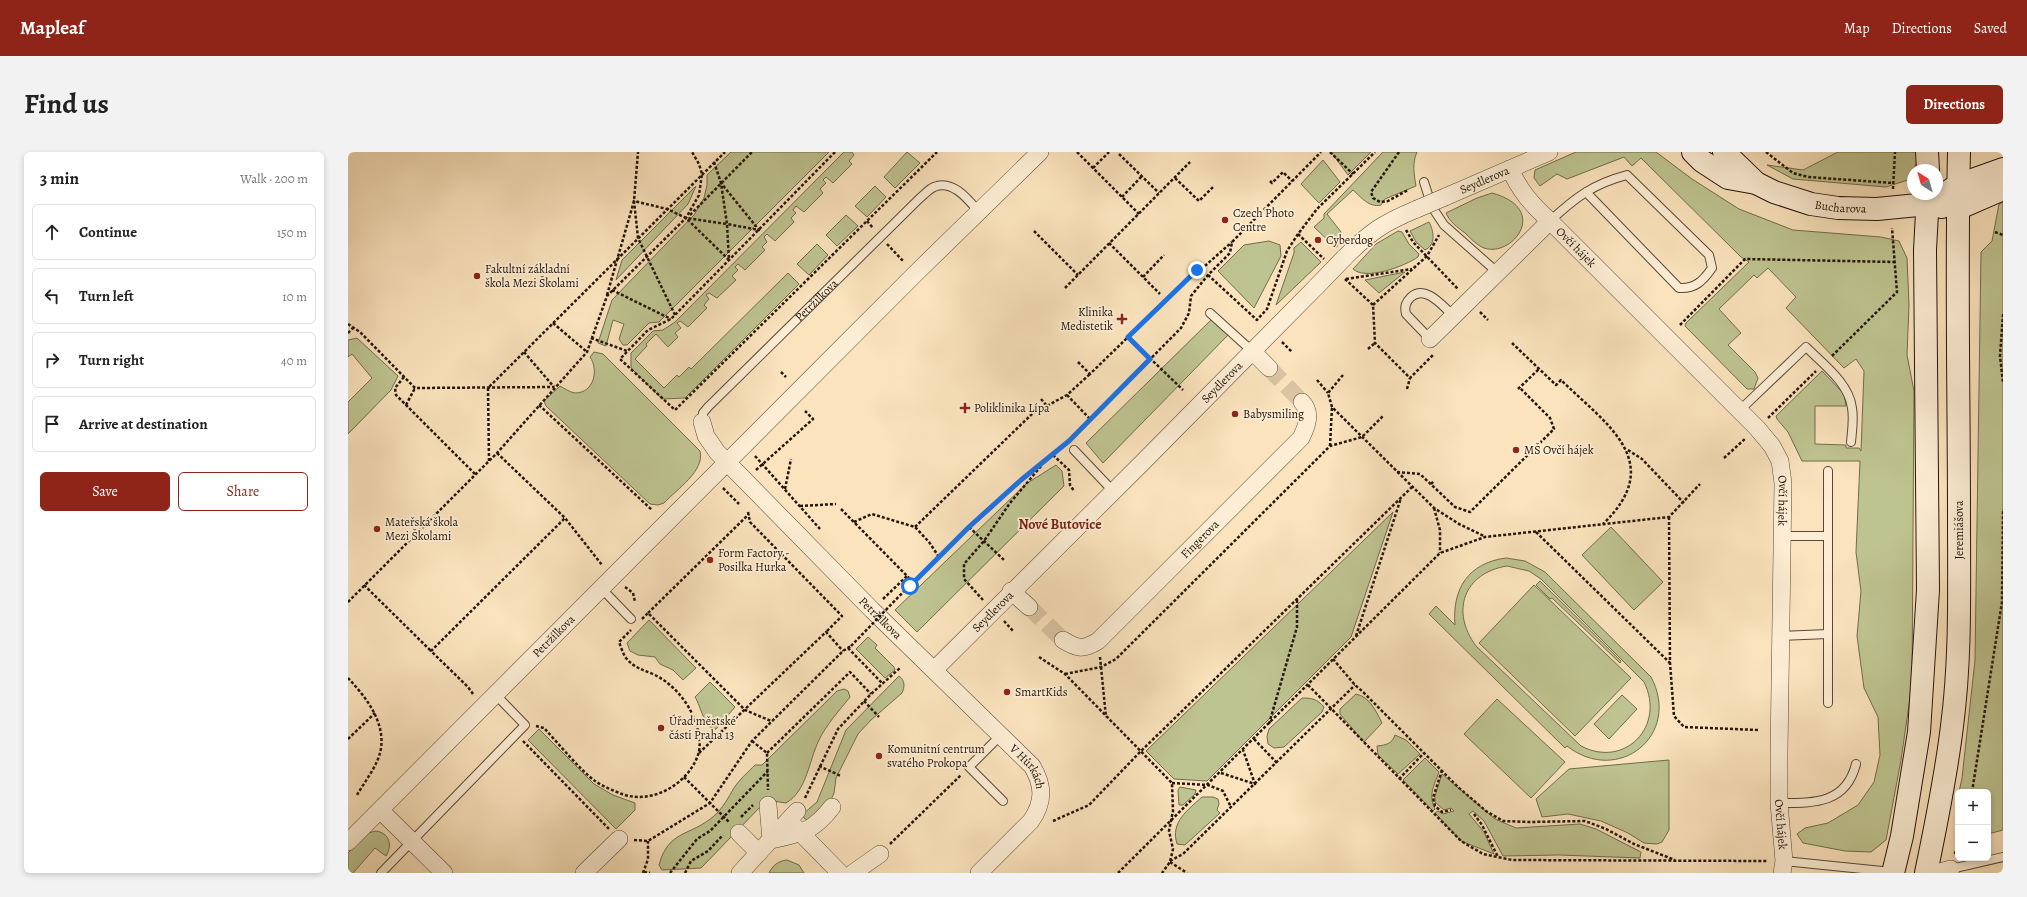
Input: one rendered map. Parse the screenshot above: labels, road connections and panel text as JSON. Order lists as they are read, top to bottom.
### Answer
{
  "streets": {
    "main road": ["Bucharova", "Jeremiášova"],
    "street": [
      "Seydlerova",
      "Ovčí hájek",
      "Petržílkova",
      "Fingerova",
      "V Hůrkách"
    ]
  },
  "crossings": [
    ["Seydlerova", "Ovčí hájek"],
    ["Seydlerova", "Petržílkova"],
    ["Seydlerova", "V Hůrkách"],
    ["Petržílkova", "V Hůrkách"]
  ],
  "districts": ["Nové Butovice"],
  "places": {
    "other": [
      "Czech Photo Centre",
      "Cyberdog",
      "Fakultní základní škola Mezi Školami",
      "Babysmiling",
      "MŠ Ovčí hájek",
      "Mateřská škola Mezi Školami",
      "Form Factory - Posilka Hurka",
      "SmartKids",
      "Úřad městské části Praha 13",
      "Komunitní centrum svatého Prokopa"
    ],
    "health": ["Klinika Medistetik", "Poliklinika Lípa"]
  },
  "north": "top left",
  "page": {
    "header": "Mapleaf",
    "nav": ["Map", "Directions", "Saved"],
    "title": "Find us",
    "buttons": [
      "Directions",
      ["Save", "Share"]
    ],
    "heading": ["3 min", "Walk · 200 m"],
    "list": [
      ["Continue", "150 m"],
      ["Turn left", "10 m"],
      ["Turn right", "40 m"],
      "Arrive at destination"
    ],
    "map_buttons": ["+", "−"]
  }
}
